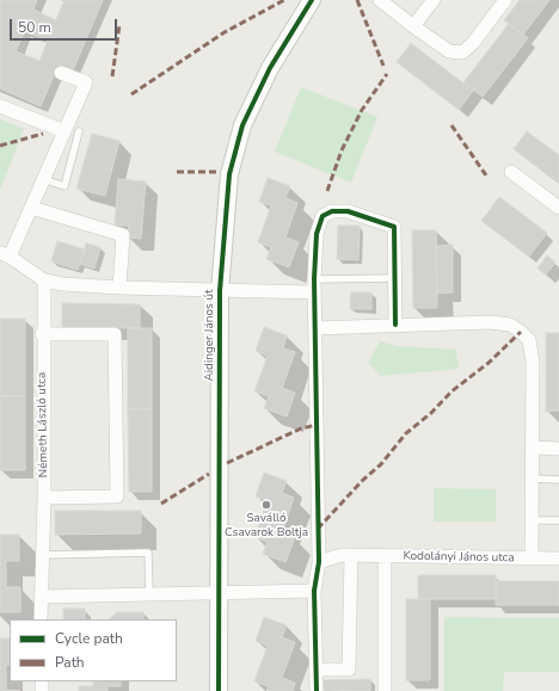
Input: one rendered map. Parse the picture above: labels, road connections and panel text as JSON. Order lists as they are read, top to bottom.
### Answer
{
  "streets": {
    "street": ["Aidinger János út", "Németh László utca", "Kodolányi János utca"]
  },
  "crossings": [
    ["Aidinger János út", "Németh László utca"]
  ],
  "places": ["Saválló Csavarok Boltja"],
  "legend": ["Cycle path", "Path"],
  "scale_bar": "50 m"
}
